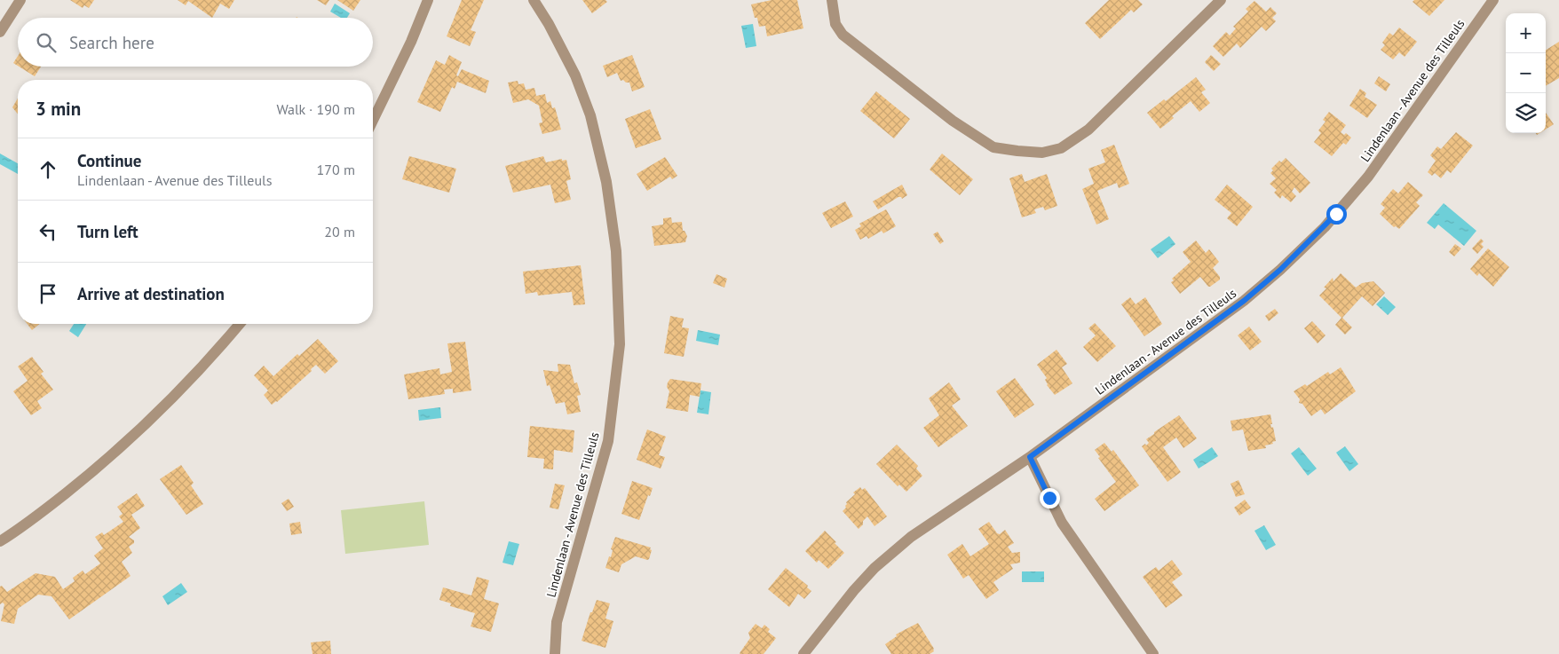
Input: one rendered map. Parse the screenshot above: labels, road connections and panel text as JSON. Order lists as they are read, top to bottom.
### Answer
{
  "streets": {
    "street": ["Lindenlaan - Avenue des Tilleuls"]
  },
  "page": {
    "map_buttons": ["+", "−"],
    "search": "Search here",
    "heading": ["3 min", "Walk · 190 m"],
    "list": [
      ["Continue", "Lindenlaan - Avenue des Tilleuls", "170 m"],
      ["Turn left", "20 m"],
      "Arrive at destination"
    ]
  }
}
